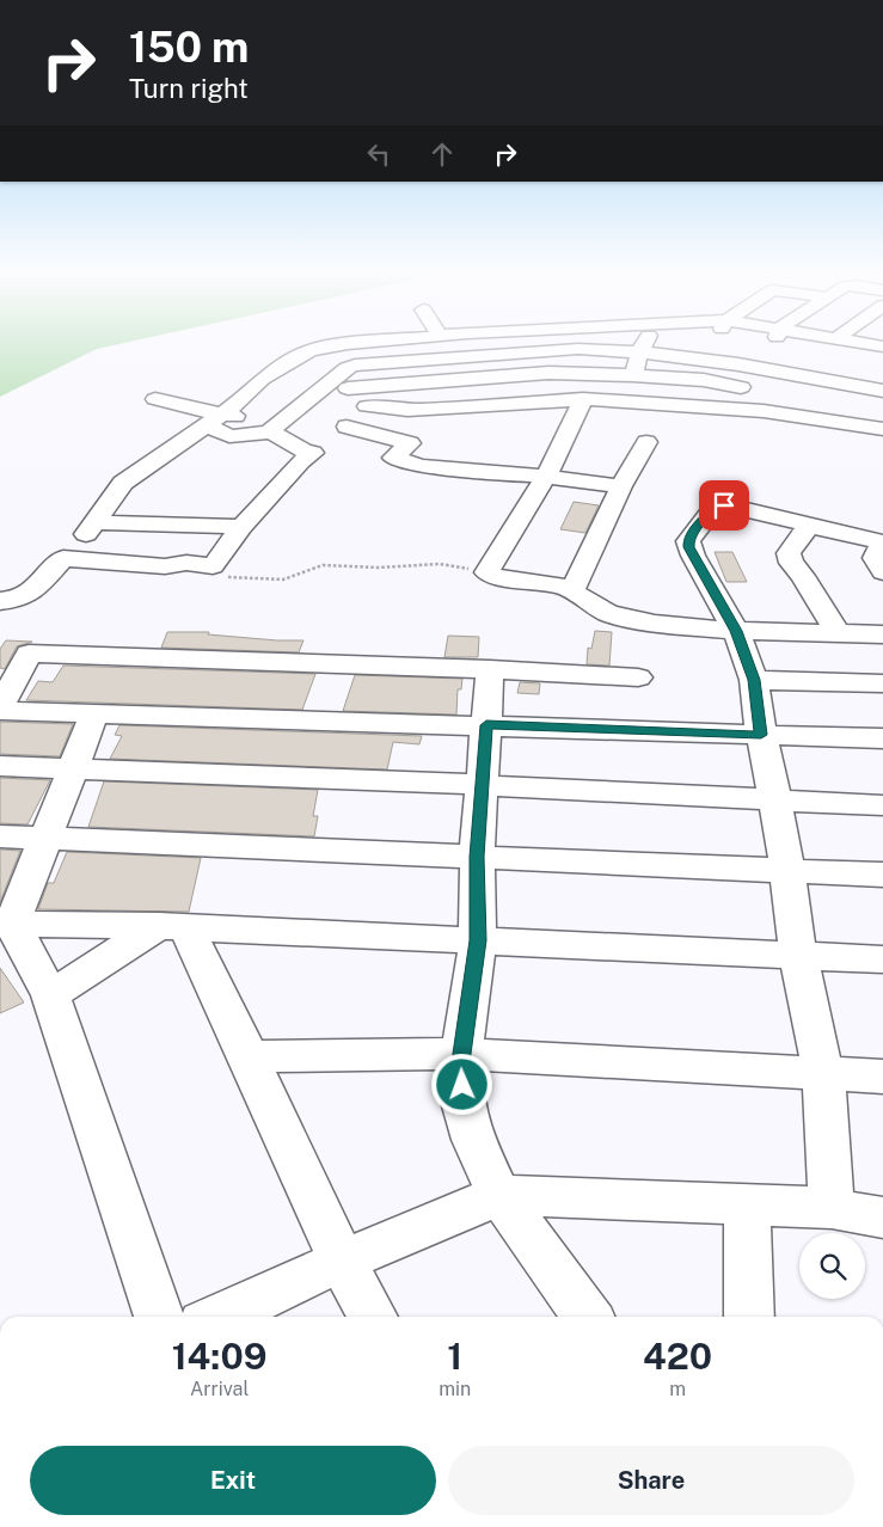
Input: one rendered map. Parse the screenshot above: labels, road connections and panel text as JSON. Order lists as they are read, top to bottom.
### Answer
{
  "page": {
    "turn": ["150 m", "Turn right"],
    "eta": [
      "14:09",
      "Arrival",
      "1",
      "min",
      "420",
      "m"
    ],
    "buttons": ["Exit", "Share"]
  }
}
